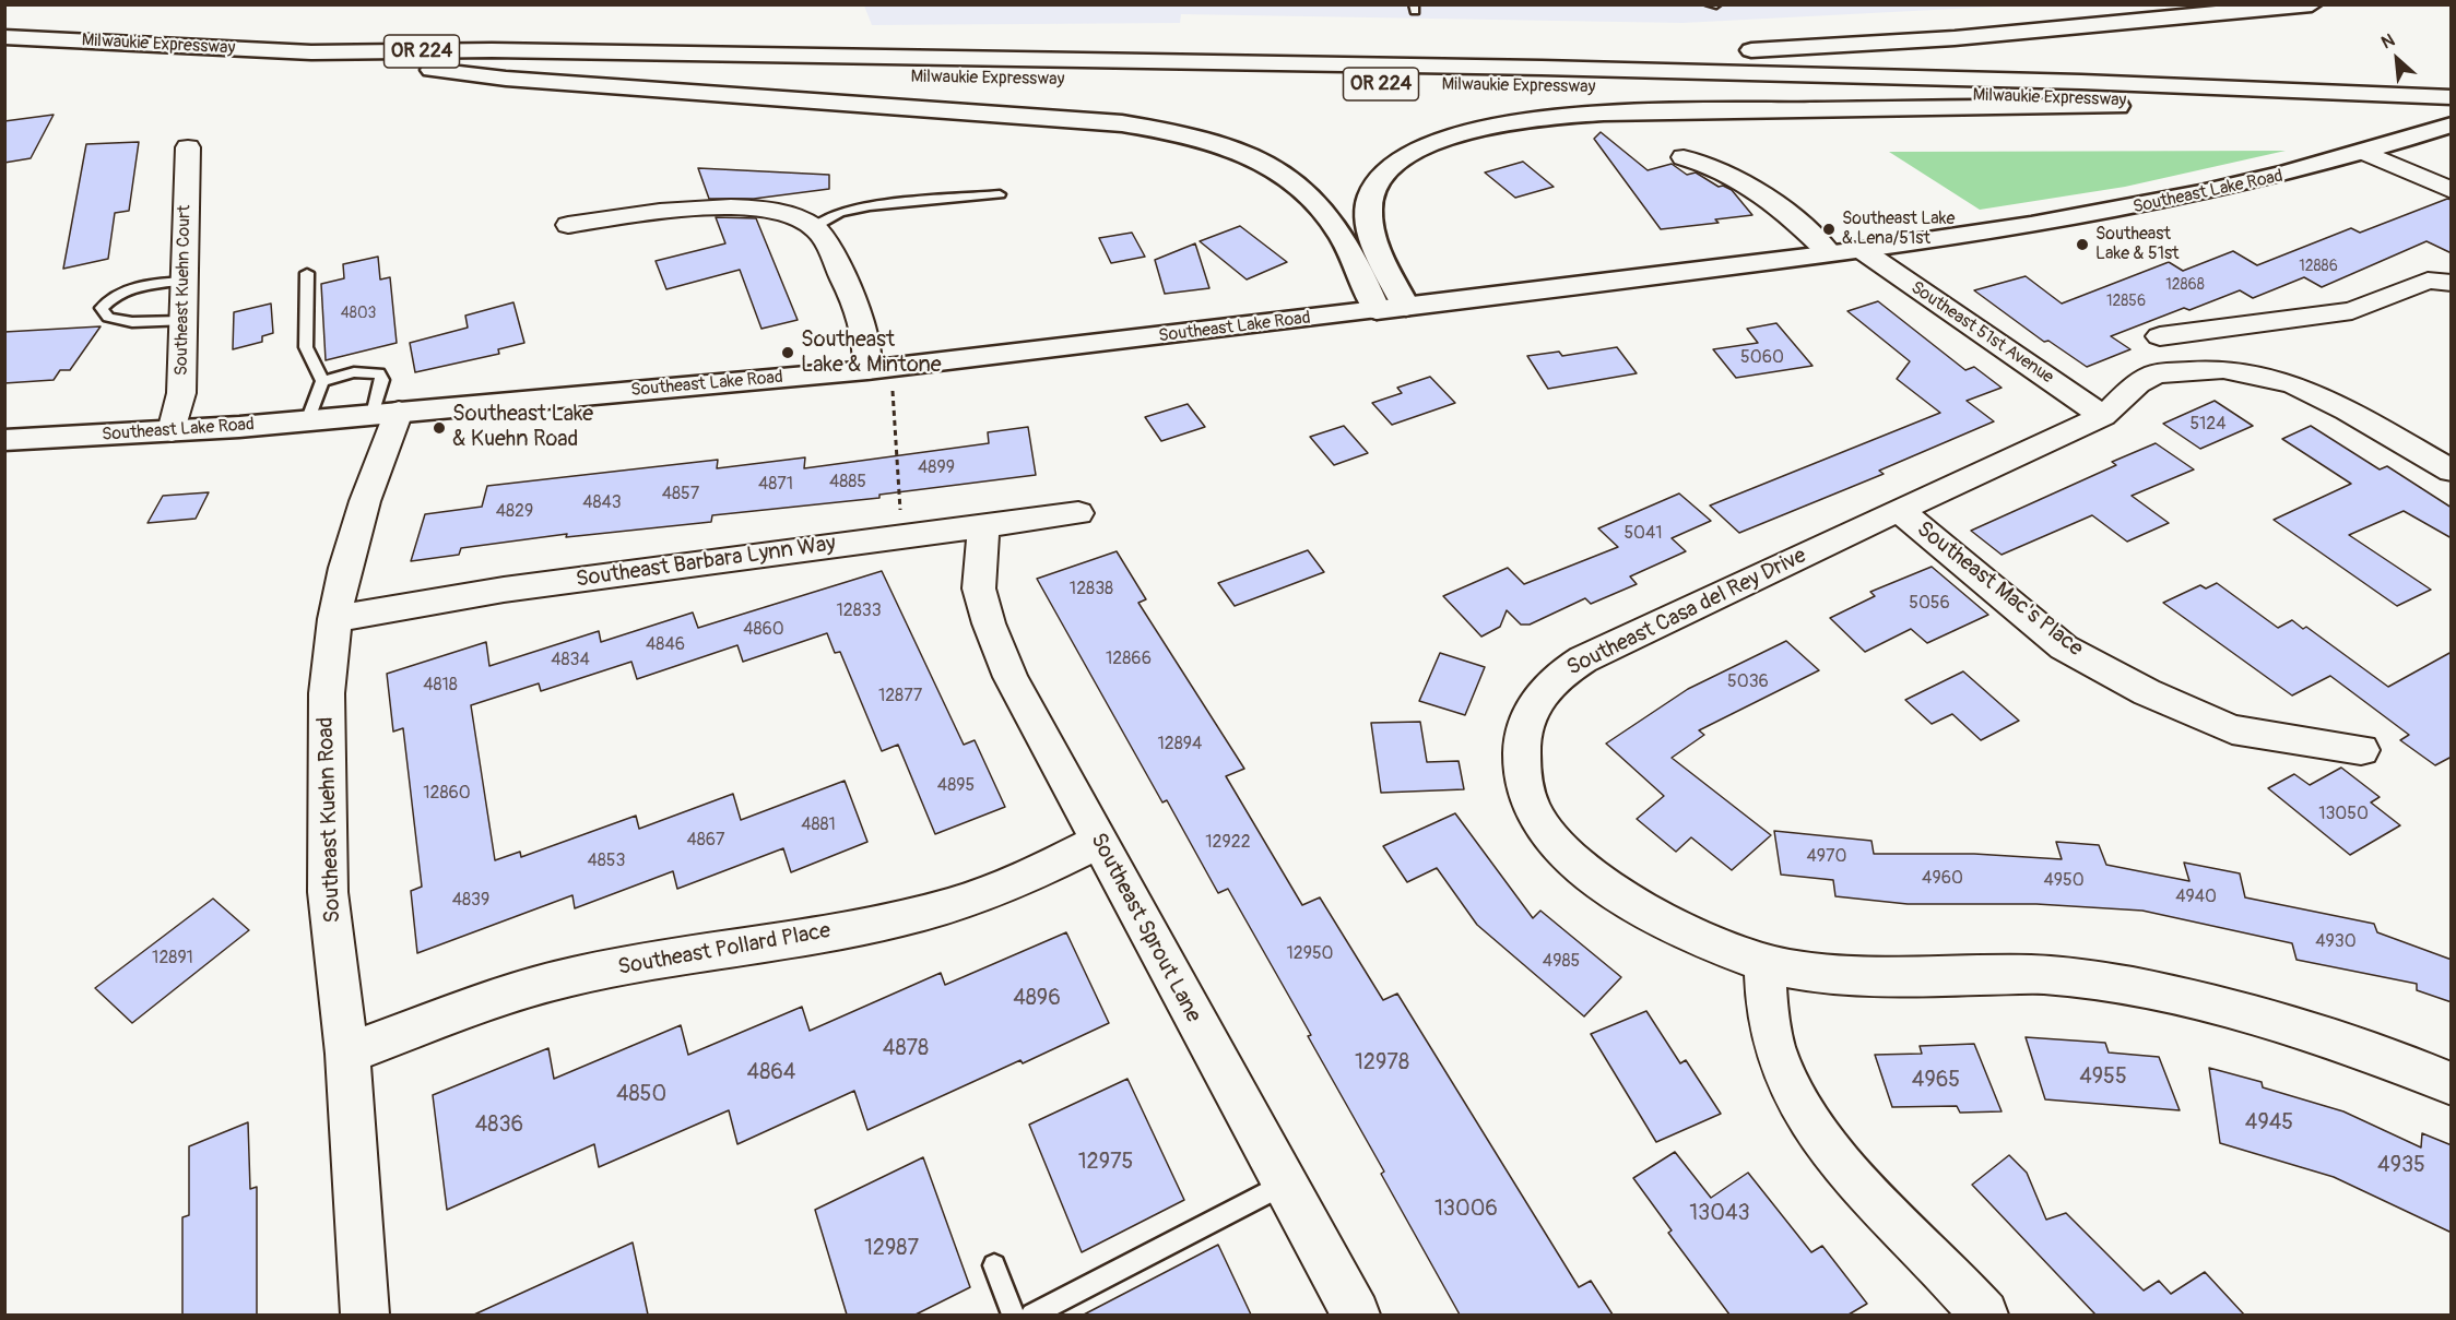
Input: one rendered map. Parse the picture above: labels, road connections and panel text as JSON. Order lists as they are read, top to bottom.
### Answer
{
  "streets": {
    "main road": ["Milwaukie Expressway", "OR 224", "Southeast Lake Road"],
    "street": [
      "Southeast Kuehn Court",
      "Southeast 51st Avenue",
      "Southeast Barbara Lynn Way",
      "Southeast Mac's Place",
      "Southeast Casa del Rey Drive",
      "Southeast Kuehn Road",
      "Southeast Sprout Lane",
      "Southeast Pollard Place"
    ]
  },
  "crossings": [
    ["Southeast Lake Road", "Southeast Kuehn Court"],
    ["Southeast Lake Road", "Southeast 51st Avenue"],
    ["Southeast Lake Road", "Southeast Kuehn Road"],
    ["Southeast 51st Avenue", "Southeast Casa del Rey Drive"],
    ["Southeast Barbara Lynn Way", "Southeast Kuehn Road"],
    ["Southeast Barbara Lynn Way", "Southeast Sprout Lane"],
    ["Southeast Mac's Place", "Southeast Casa del Rey Drive"],
    ["Southeast Kuehn Road", "Southeast Pollard Place"],
    ["Southeast Sprout Lane", "Southeast Pollard Place"]
  ],
  "places": [
    "Southeast Lake & Lena/51st",
    "Southeast Lake & 51st",
    "Southeast Lake & Mintone",
    "Southeast Lake & Kuehn Road"
  ],
  "house_numbers": [
    "12886",
    "12868",
    "12856",
    "4803",
    "5060",
    "5124",
    "4899",
    "4885",
    "4871",
    "4857",
    "4843",
    "4829",
    "5041",
    "12838",
    "5056",
    "12833",
    "4860",
    "4846",
    "12866",
    "4834",
    "5036",
    "4818",
    "12877",
    "12894",
    "4895",
    "12860",
    "13050",
    "4881",
    "4867",
    "12922",
    "4970",
    "4853",
    "4960",
    "4950",
    "4940",
    "4839",
    "4930",
    "12950",
    "12891",
    "4985",
    "4896",
    "4878",
    "12978",
    "4864",
    "4955",
    "4965",
    "4850",
    "4945",
    "4836",
    "12975",
    "4935",
    "13006",
    "13043",
    "12987"
  ],
  "north": "top left"
}
